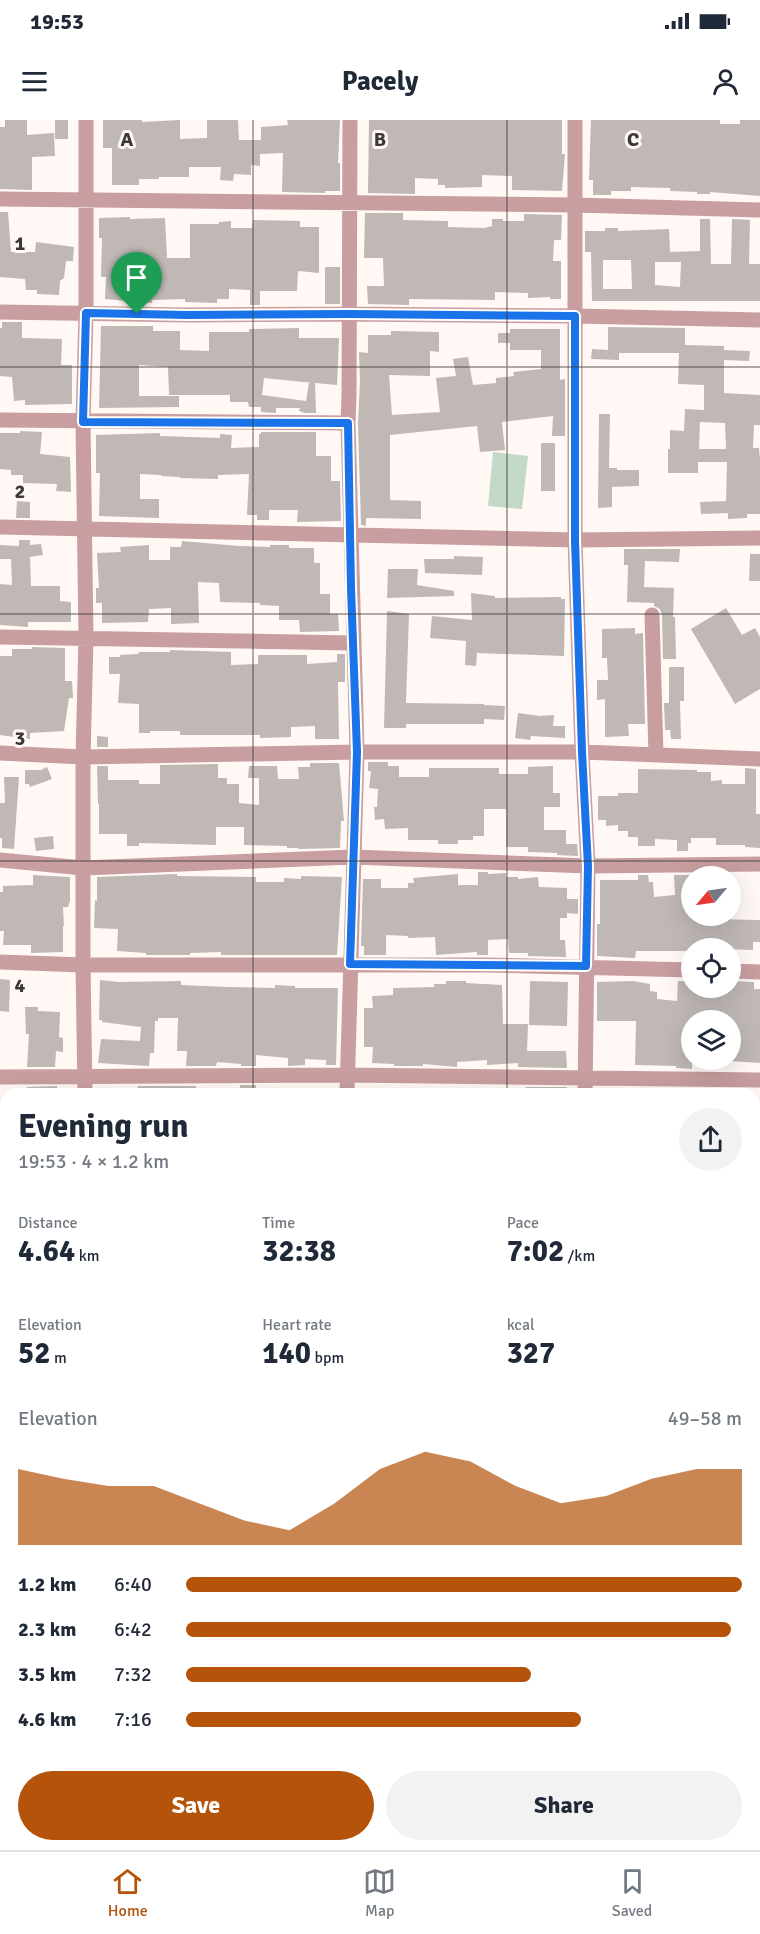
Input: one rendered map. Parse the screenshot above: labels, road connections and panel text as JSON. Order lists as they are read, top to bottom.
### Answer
{
  "north": "bottom left",
  "page": {
    "status": "19:53",
    "header": "Pacely",
    "heading": ["Evening run", "19:53 · 4 × 1.2 km"],
    "stats": [
      ["Distance", "4.64 km"],
      ["Time", "32:38"],
      ["Pace", "7:02 /km"],
      ["Elevation", "52 m"],
      ["Heart rate", "140 bpm"],
      ["kcal", "327"]
    ],
    "chart": ["Elevation", "49–58 m"],
    "list": [
      {
        "name": "1.2 km",
        "note": "6:40"
      },
      {
        "name": "2.3 km",
        "note": "6:42"
      },
      {
        "name": "3.5 km",
        "note": "7:32"
      },
      {
        "name": "4.6 km",
        "note": "7:16"
      }
    ],
    "buttons": ["Save", "Share"],
    "tabs": ["Home", "Map", "Saved"]
  },
  "grid": {
    "columns": ["A", "B", "C"],
    "rows": [
      "1",
      "2",
      "3",
      "4"
    ]
  }
}
